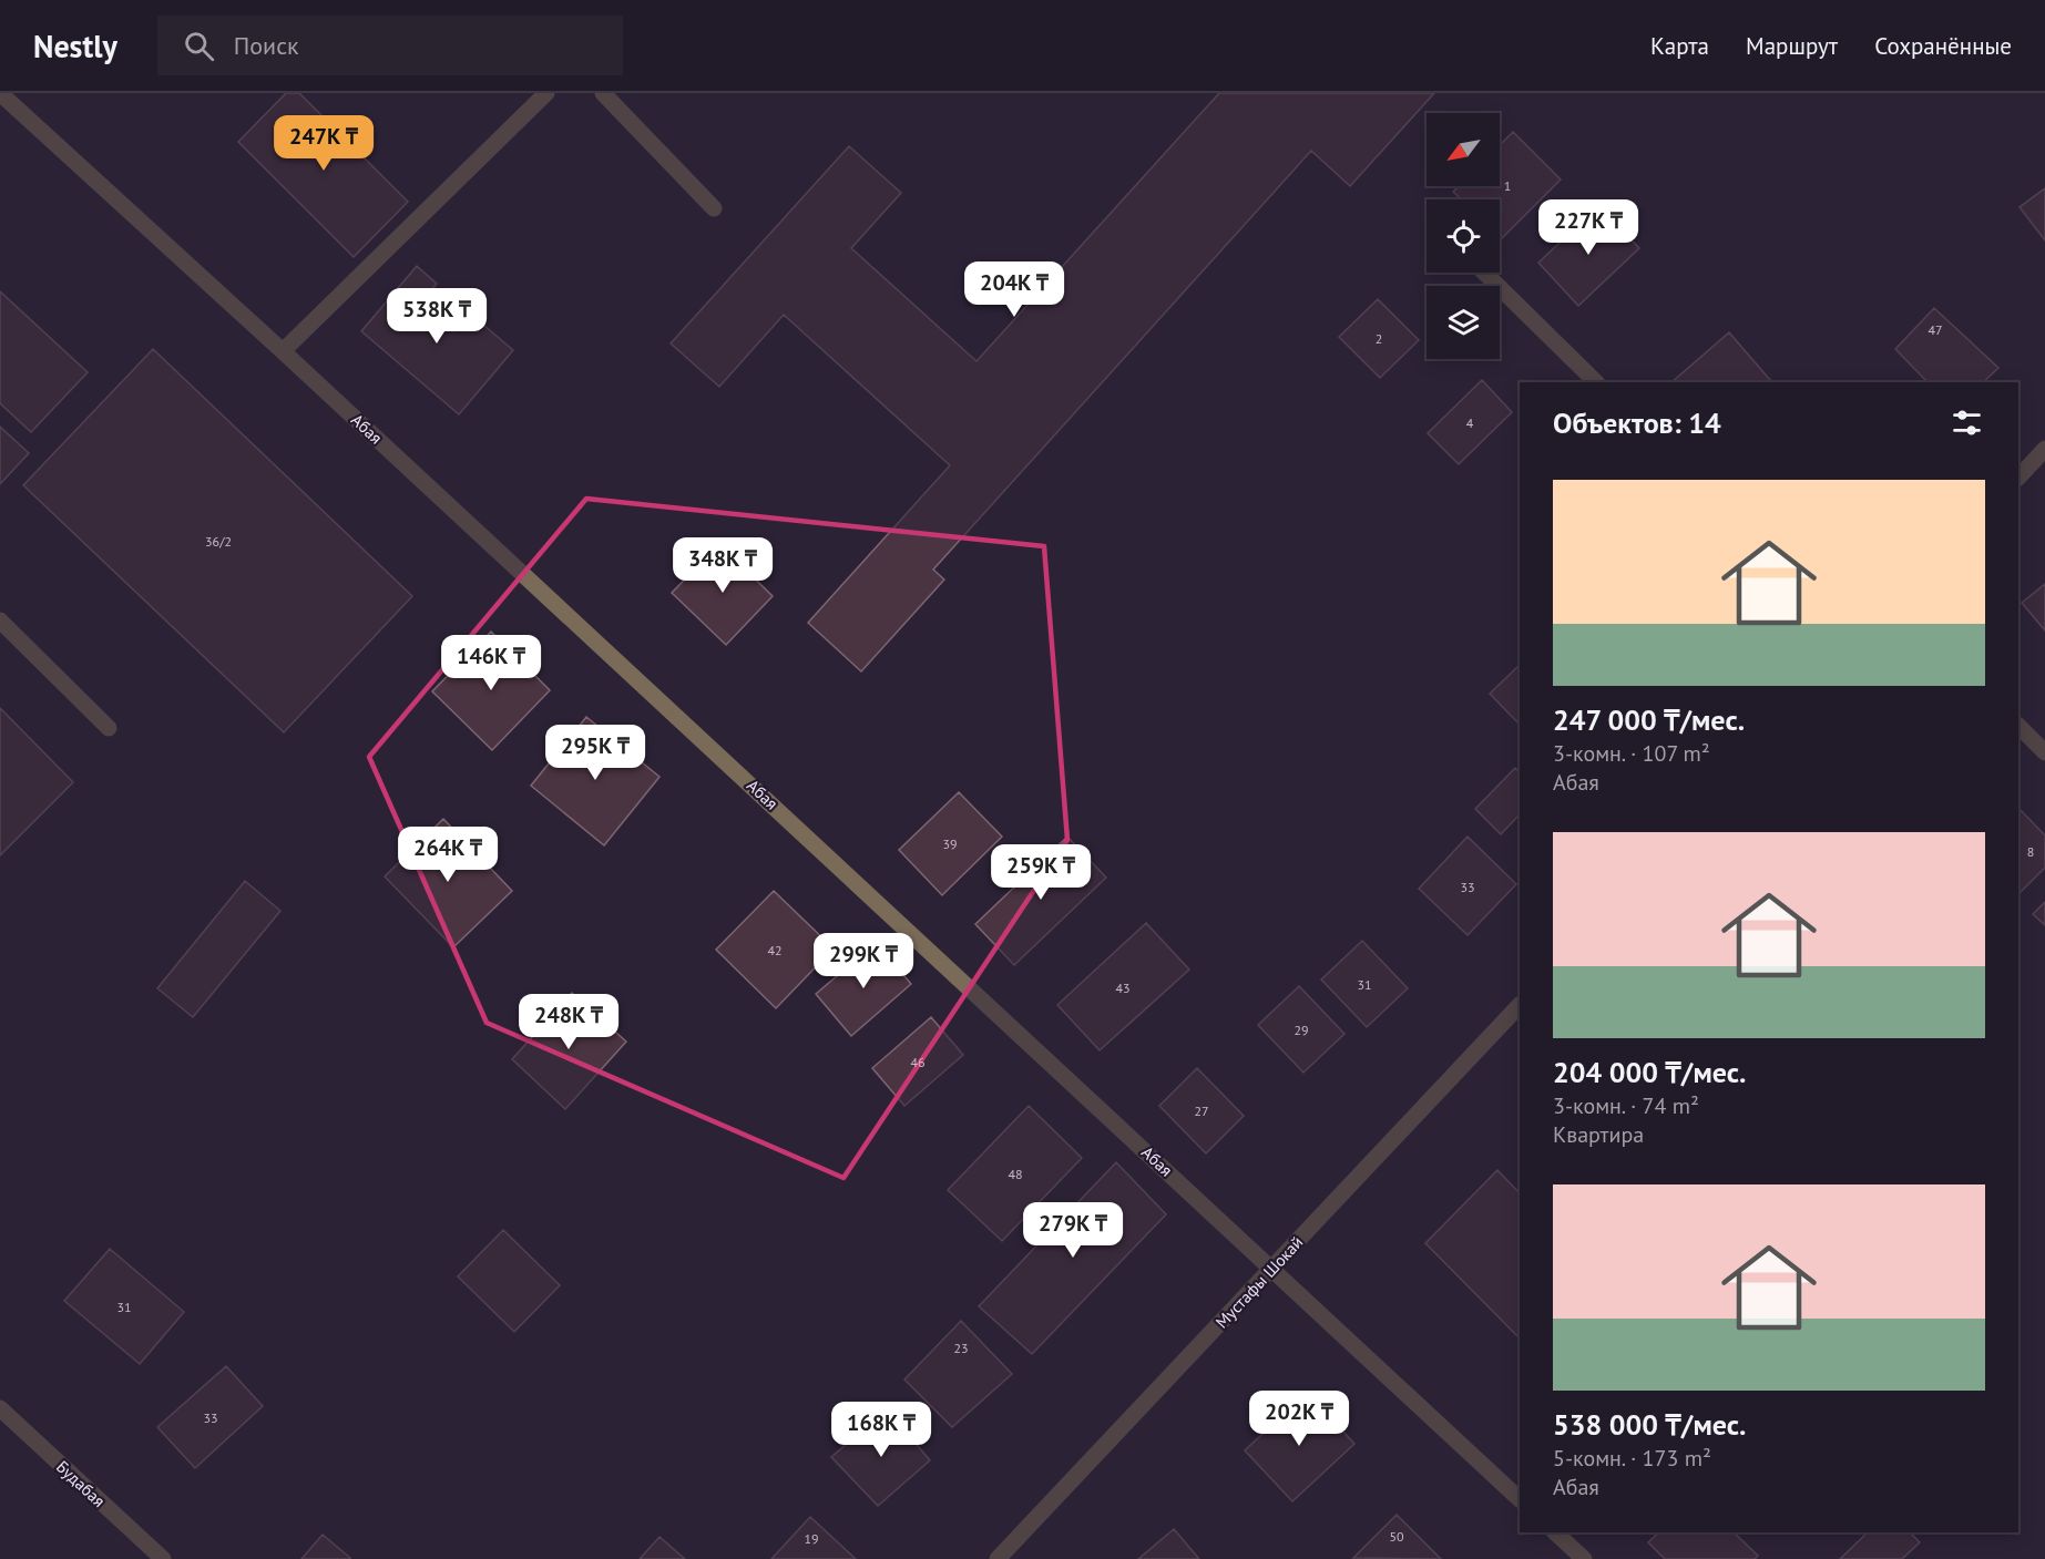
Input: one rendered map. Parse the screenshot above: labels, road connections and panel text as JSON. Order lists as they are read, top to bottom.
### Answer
{
  "streets": {
    "street": ["Абая", "Мустафы Шокай", "Будабая"]
  },
  "crossings": [
    ["Абая", "Мустафы Шокай"]
  ],
  "house_numbers": [
    "1",
    "47",
    "2",
    "4",
    "36/2",
    "39",
    "8",
    "33",
    "42",
    "31",
    "43",
    "29",
    "46",
    "27",
    "48",
    "31",
    "23",
    "33",
    "50",
    "19"
  ],
  "north": "bottom left",
  "page": {
    "header": "Nestly",
    "search": "Поиск",
    "nav": ["Карта", "Маршрут", "Сохранённые"],
    "price": [
      "247K ₸",
      "227K ₸",
      "204K ₸",
      "538K ₸",
      "348K ₸",
      "146K ₸",
      "295K ₸",
      "264K ₸",
      "259K ₸",
      "299K ₸",
      "248K ₸",
      "279K ₸",
      "202K ₸",
      "168K ₸"
    ],
    "heading": "Объектов: 14",
    "list": [
      {
        "name": "247 000 ₸/мес.",
        "note": "3-комн. · 107 m² · Абая"
      },
      {
        "name": "204 000 ₸/мес.",
        "note": "3-комн. · 74 m² · Квартира"
      },
      {
        "name": "538 000 ₸/мес.",
        "note": "5-комн. · 173 m² · Абая"
      }
    ]
  }
}
